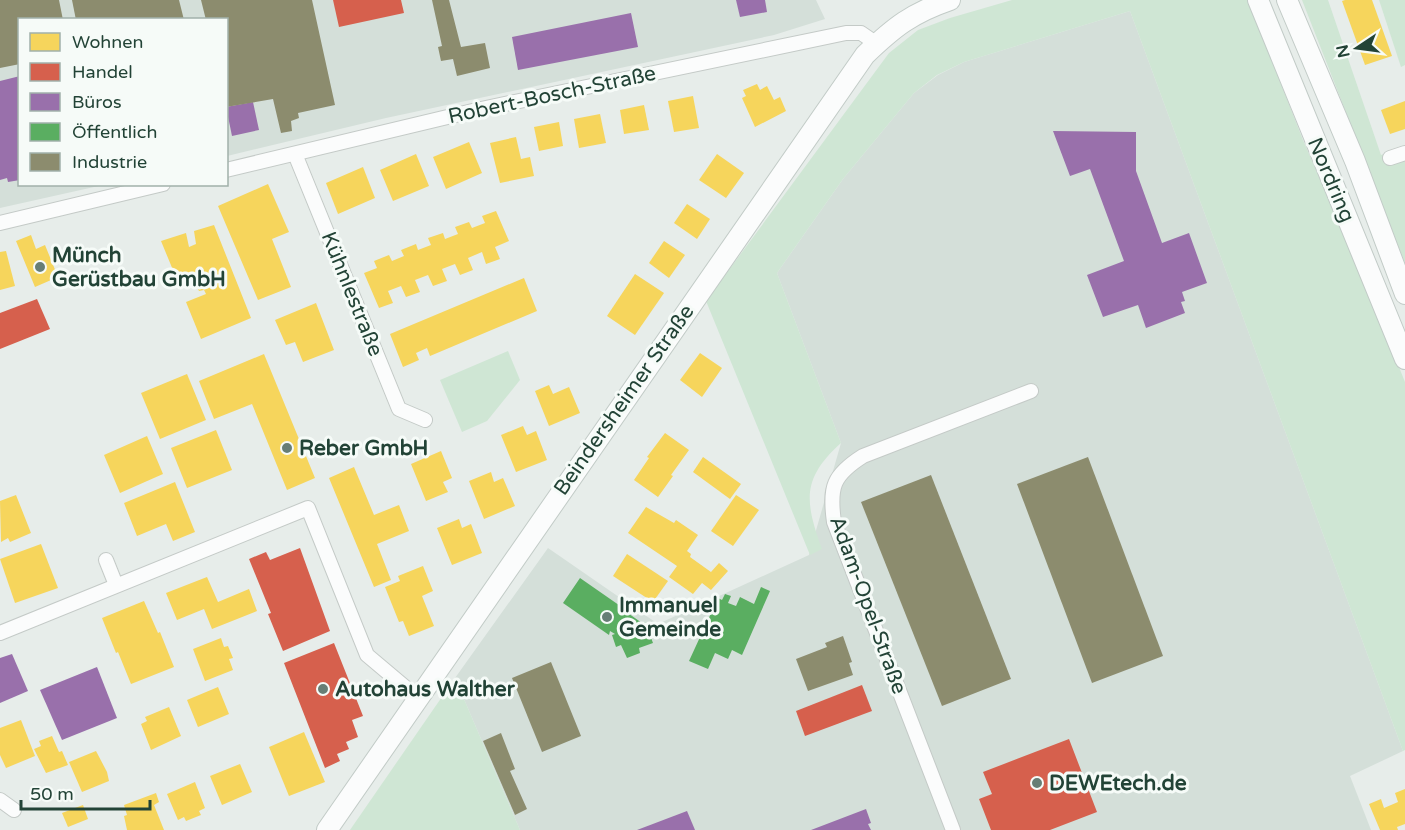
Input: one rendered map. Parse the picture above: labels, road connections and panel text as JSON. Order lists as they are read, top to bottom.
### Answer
{
  "streets": {
    "street": [
      "Robert-Bosch-Straße",
      "Nordring",
      "Kühnlestraße",
      "Beindersheimer Straße",
      "Adam-Opel-Straße"
    ]
  },
  "crossings": [
    ["Robert-Bosch-Straße", "Kühnlestraße"],
    ["Robert-Bosch-Straße", "Beindersheimer Straße"]
  ],
  "places": [
    "Münch Gerüstbau GmbH",
    "Reber GmbH",
    "Immanuel Gemeinde",
    "Autohaus Walther",
    "DEWEtech.de"
  ],
  "legend": [
    "Wohnen",
    "Handel",
    "Büros",
    "Öffentlich",
    "Industrie"
  ],
  "scale_bar": "50 m",
  "north": "left"
}
